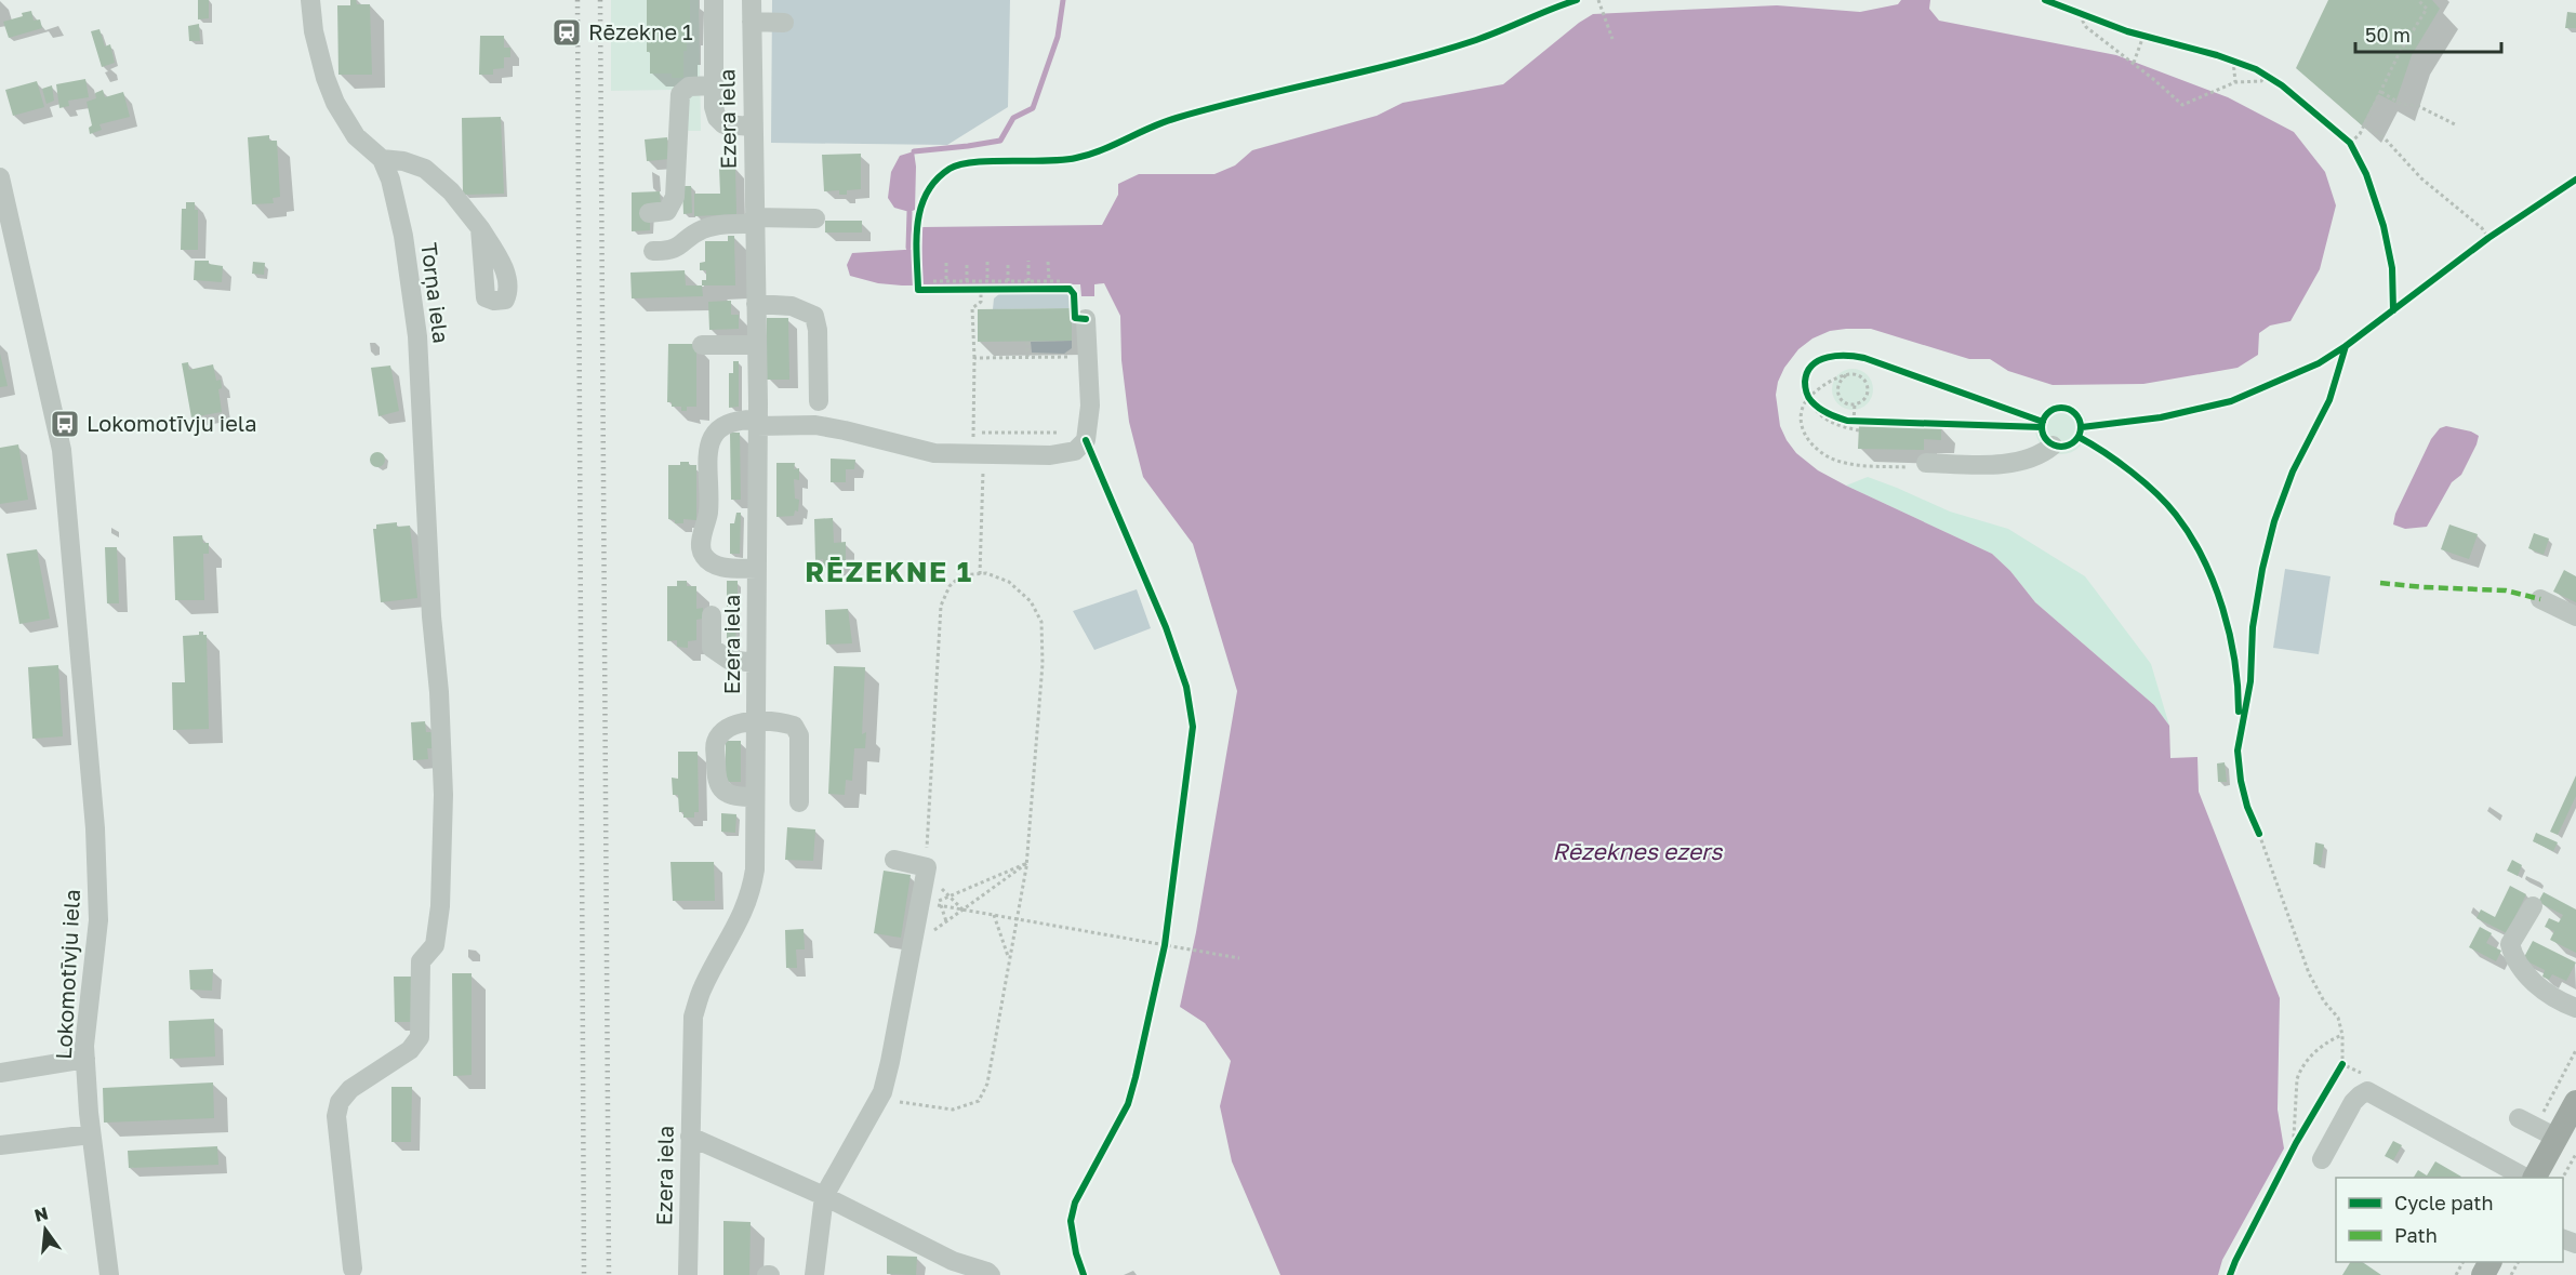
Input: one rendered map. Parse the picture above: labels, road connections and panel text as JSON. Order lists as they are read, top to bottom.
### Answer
{
  "streets": {
    "street": ["Ezera iela", "Torņa iela", "Lokomotīvju iela"]
  },
  "districts": ["RĒZEKNE 1"],
  "water": ["Rēzeknes ezers"],
  "places": {
    "station": ["Rēzekne 1"],
    "bus stop": ["Lokomotīvju iela"]
  },
  "legend": ["Cycle path", "Path"],
  "scale_bar": "50 m",
  "north": "top"
}
